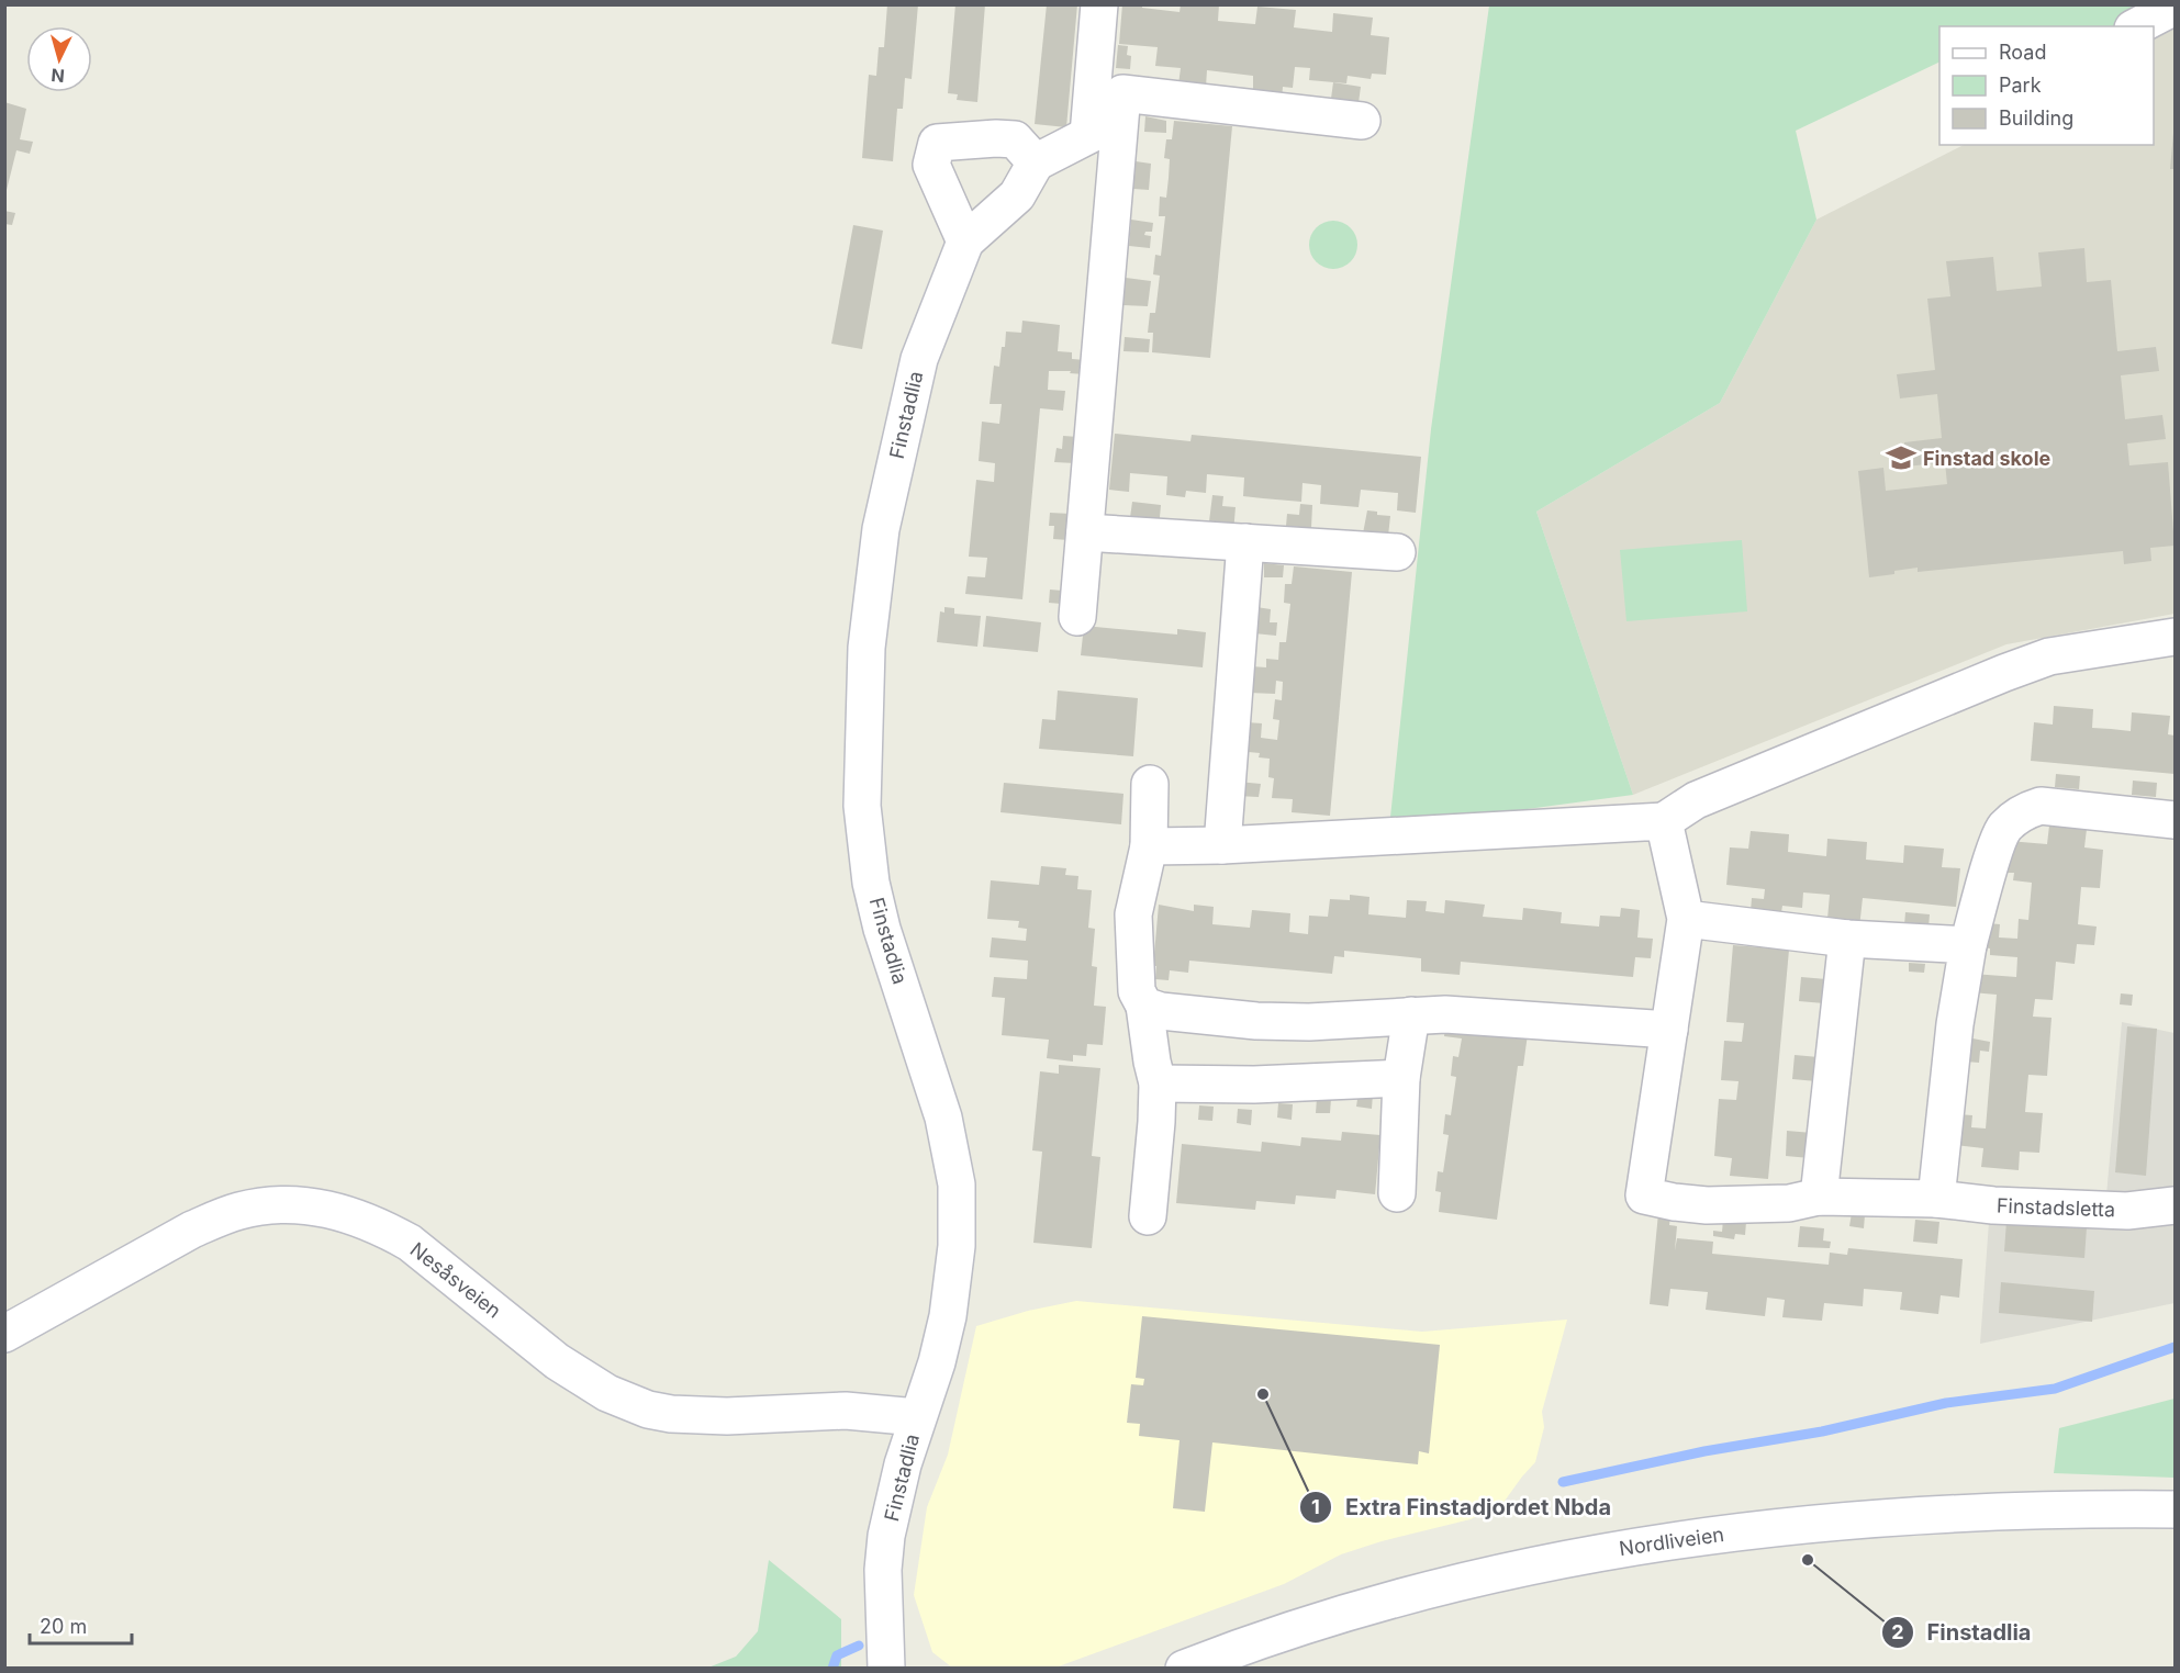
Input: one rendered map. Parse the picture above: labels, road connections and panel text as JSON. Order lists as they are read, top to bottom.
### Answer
{
  "streets": {
    "street": [
      "Finstadlia",
      "Finstadsletta",
      "Nesåsveien",
      "Nordliveien"
    ]
  },
  "crossings": [
    ["Finstadlia", "Nesåsveien"]
  ],
  "places": {
    "school or university": ["Finstad skole"],
    "other": ["Extra Finstadjordet Nbda", "Finstadlia"]
  },
  "legend": ["Road", "Park", "Building"],
  "scale_bar": "20 m",
  "north": "bottom"
}
